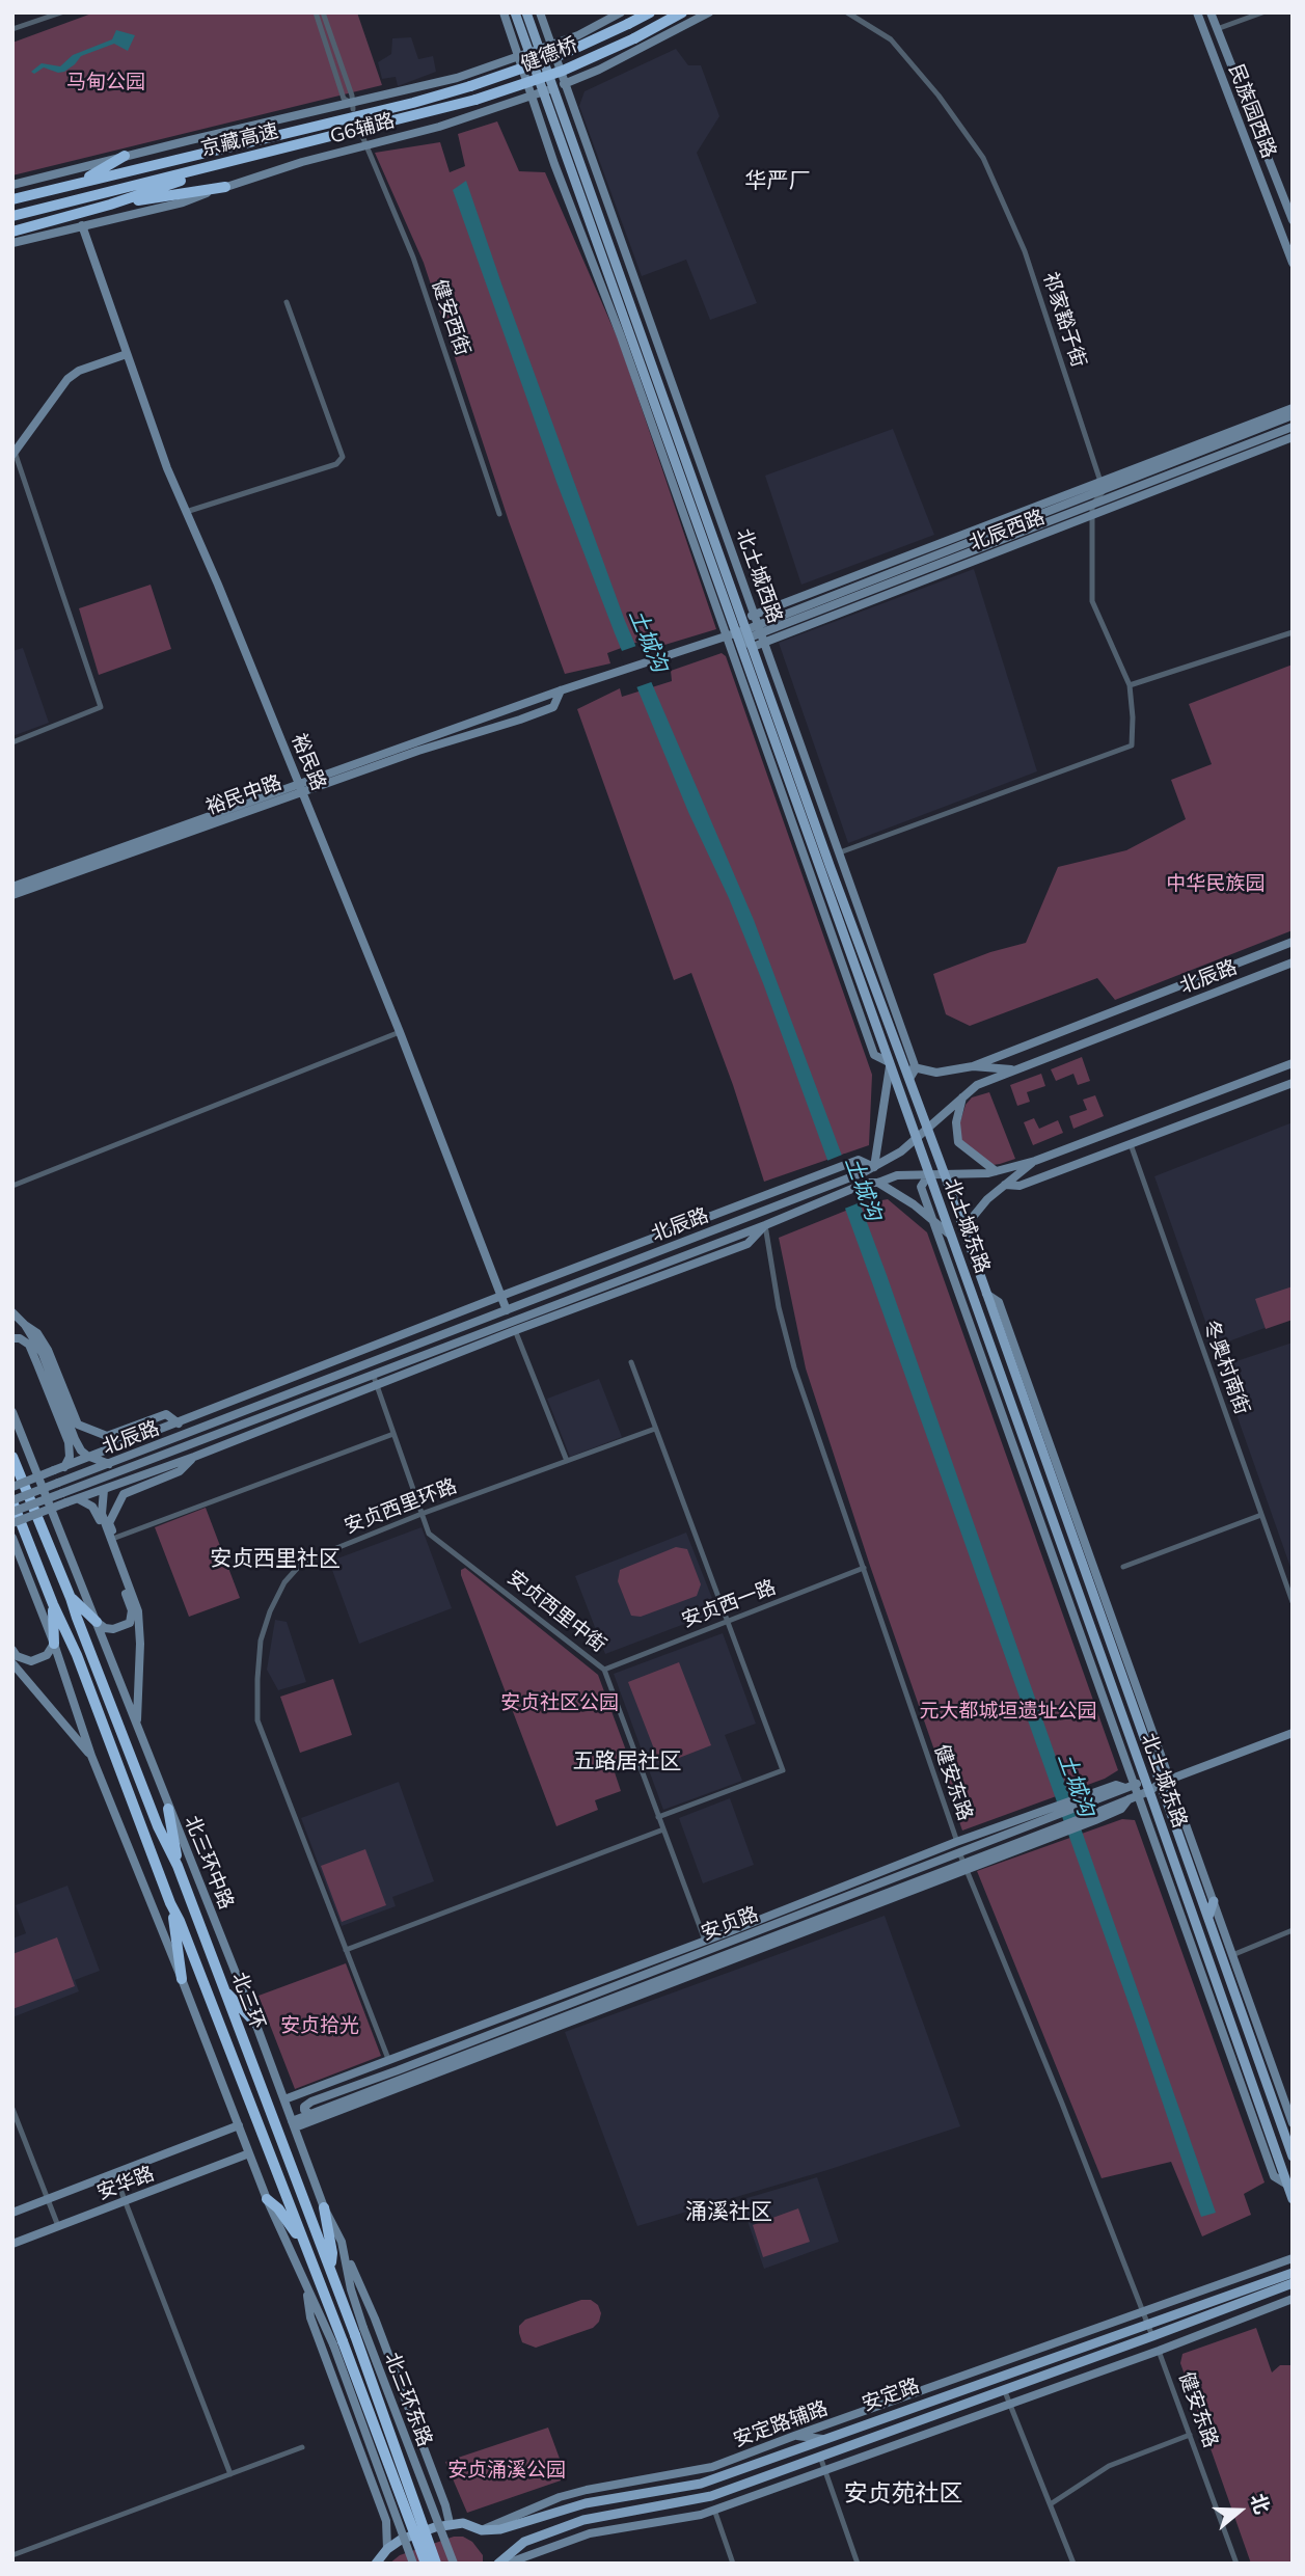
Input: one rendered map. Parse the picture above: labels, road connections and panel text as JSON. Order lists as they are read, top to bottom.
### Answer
{
  "streets": {
    "highway": ["健德桥", "京藏高速", "北三环"],
    "main road": ["北土城西路", "北土城东路", "安定路"],
    "street": [
      "民族园西路",
      "G6辅路",
      "健安西街",
      "祁家豁子街",
      "北辰西路",
      "裕民路",
      "裕民中路",
      "北辰路",
      "冬奥村南街",
      "安贞西里环路",
      "安贞西一路",
      "安贞西里中街",
      "健安东路",
      "北三环中路",
      "安贞路",
      "安华路",
      "北三环东路",
      "安定路辅路"
    ]
  },
  "crossings": [
    ["健德桥", "京藏高速"],
    ["G6辅路", "健安西街"],
    ["G6辅路", "北土城西路"],
    ["G6辅路", "裕民路"],
    ["祁家豁子街", "北辰西路"],
    ["北辰西路", "北土城西路"],
    ["北土城西路", "裕民中路"],
    ["北土城西路", "北辰路"],
    ["北土城西路", "北土城东路"],
    ["裕民路", "裕民中路"],
    ["裕民路", "北辰路"],
    ["北辰路", "北土城东路"],
    ["北辰路", "安贞西里中街"],
    ["北辰路", "健安东路"],
    ["北辰路", "北三环"],
    ["北土城东路", "安贞路"],
    ["安贞西里环路", "安贞西里中街"],
    ["安贞西里环路", "安贞路"],
    ["安贞西一路", "安贞西里中街"],
    ["安贞西一路", "健安东路"],
    ["安贞西里中街", "安贞路"],
    ["健安东路", "安贞路"],
    ["健安东路", "安定路"],
    ["健安东路", "安定路辅路"],
    ["北三环中路", "安贞路"],
    ["北三环中路", "北三环"],
    ["北三环中路", "北三环东路"],
    ["北三环", "北三环东路"],
    ["安定路", "安定路辅路"]
  ],
  "districts": [
    "华严厂",
    "安贞西里社区",
    "五路居社区",
    "涌溪社区",
    "安贞苑社区"
  ],
  "water": ["土城沟"],
  "parks": [
    "马甸公园",
    "中华民族园",
    "安贞社区公园",
    "元大都城垣遗址公园",
    "安贞拾光",
    "安贞涌溪公园"
  ],
  "north": "right"
}
